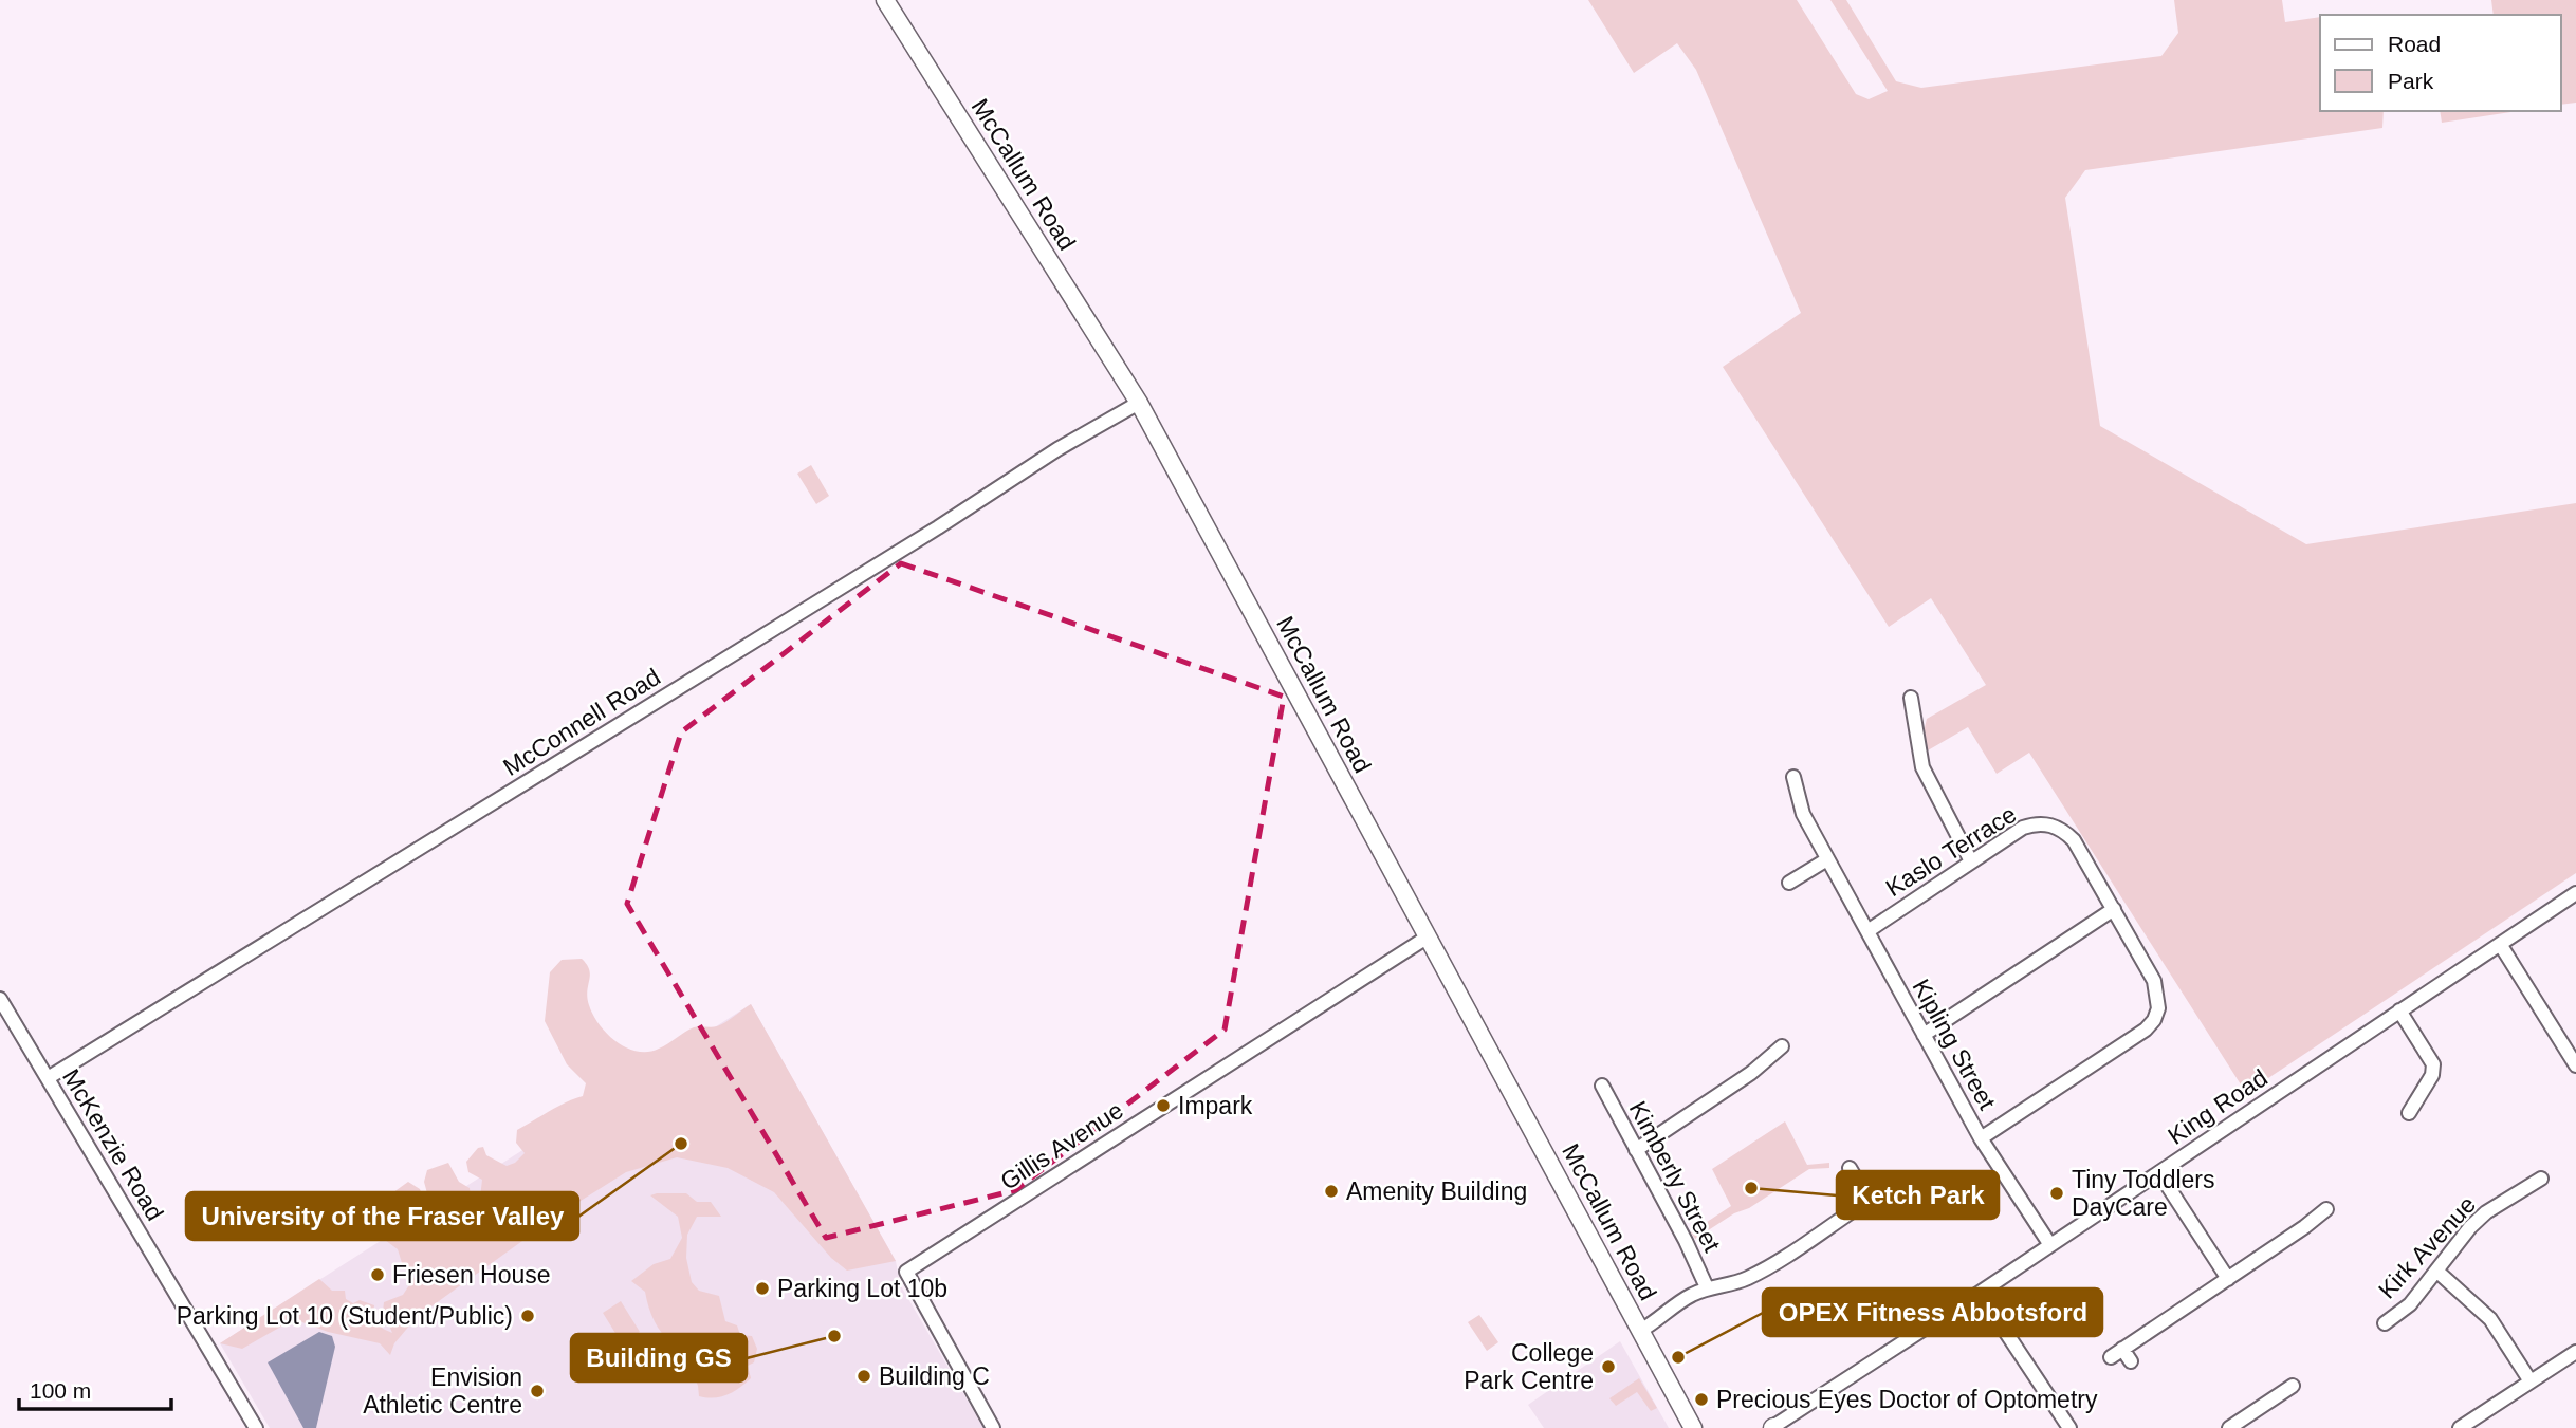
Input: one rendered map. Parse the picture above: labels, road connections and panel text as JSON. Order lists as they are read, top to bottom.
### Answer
{
  "streets": {
    "main road": ["McCallum Road"],
    "street": [
      "McConnell Road",
      "Kaslo Terrace",
      "Kipling Street",
      "King Road",
      "McKenzie Road",
      "Gillis Avenue",
      "Kimberly Street",
      "Kirk Avenue"
    ]
  },
  "crossings": [
    ["McCallum Road", "McConnell Road"],
    ["McCallum Road", "Gillis Avenue"],
    ["McConnell Road", "McKenzie Road"],
    ["Kaslo Terrace", "Kipling Street"],
    ["Kipling Street", "King Road"]
  ],
  "places": [
    "Impark",
    "University of the Fraser Valley",
    "Ketch Park",
    "Amenity Building",
    "Tiny Toddlers DayCare",
    "Friesen House",
    "Parking Lot 10b",
    "Parking Lot 10 (Student/Public)",
    "Building GS",
    "OPEX Fitness Abbotsford",
    "College Park Centre",
    "Building C",
    "Envision Athletic Centre",
    "Precious Eyes Doctor of Optometry"
  ],
  "legend": ["Road", "Park"],
  "scale_bar": "100 m"
}
